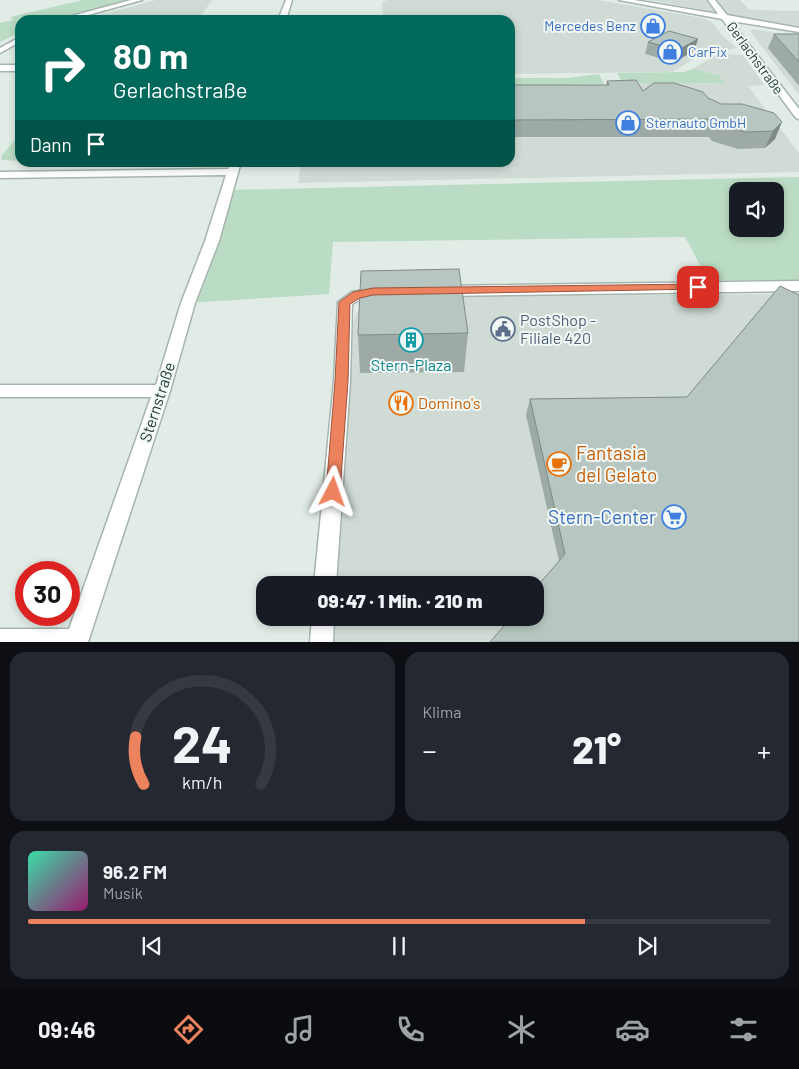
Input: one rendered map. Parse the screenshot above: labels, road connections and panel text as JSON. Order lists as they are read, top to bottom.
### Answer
{
  "streets": {
    "street": ["Gerlachstraße", "Sternstraße"]
  },
  "places": {
    "shop": ["Mercedes Benz", "CarFix", "Sternauto GmbH"],
    "public building": ["PostShop - Filiale 420"],
    "building": ["Stern-Plaza"],
    "restaurant": ["Domino's"],
    "cafe": ["Fantasia del Gelato"],
    "supermarket": ["Stern-Center"]
  },
  "page": {
    "turn": ["80 m", "Gerlachstraße"],
    "then": "Dann",
    "limit": "30",
    "trip": "09:47 · 1 Min. · 210 m",
    "tile": "Klima",
    "heat": ["−", "21°", "+"],
    "song": ["96.2 FM", "Musik"],
    "tabs": "09:46",
    "gauge": ["24", "km/h"]
  }
}
